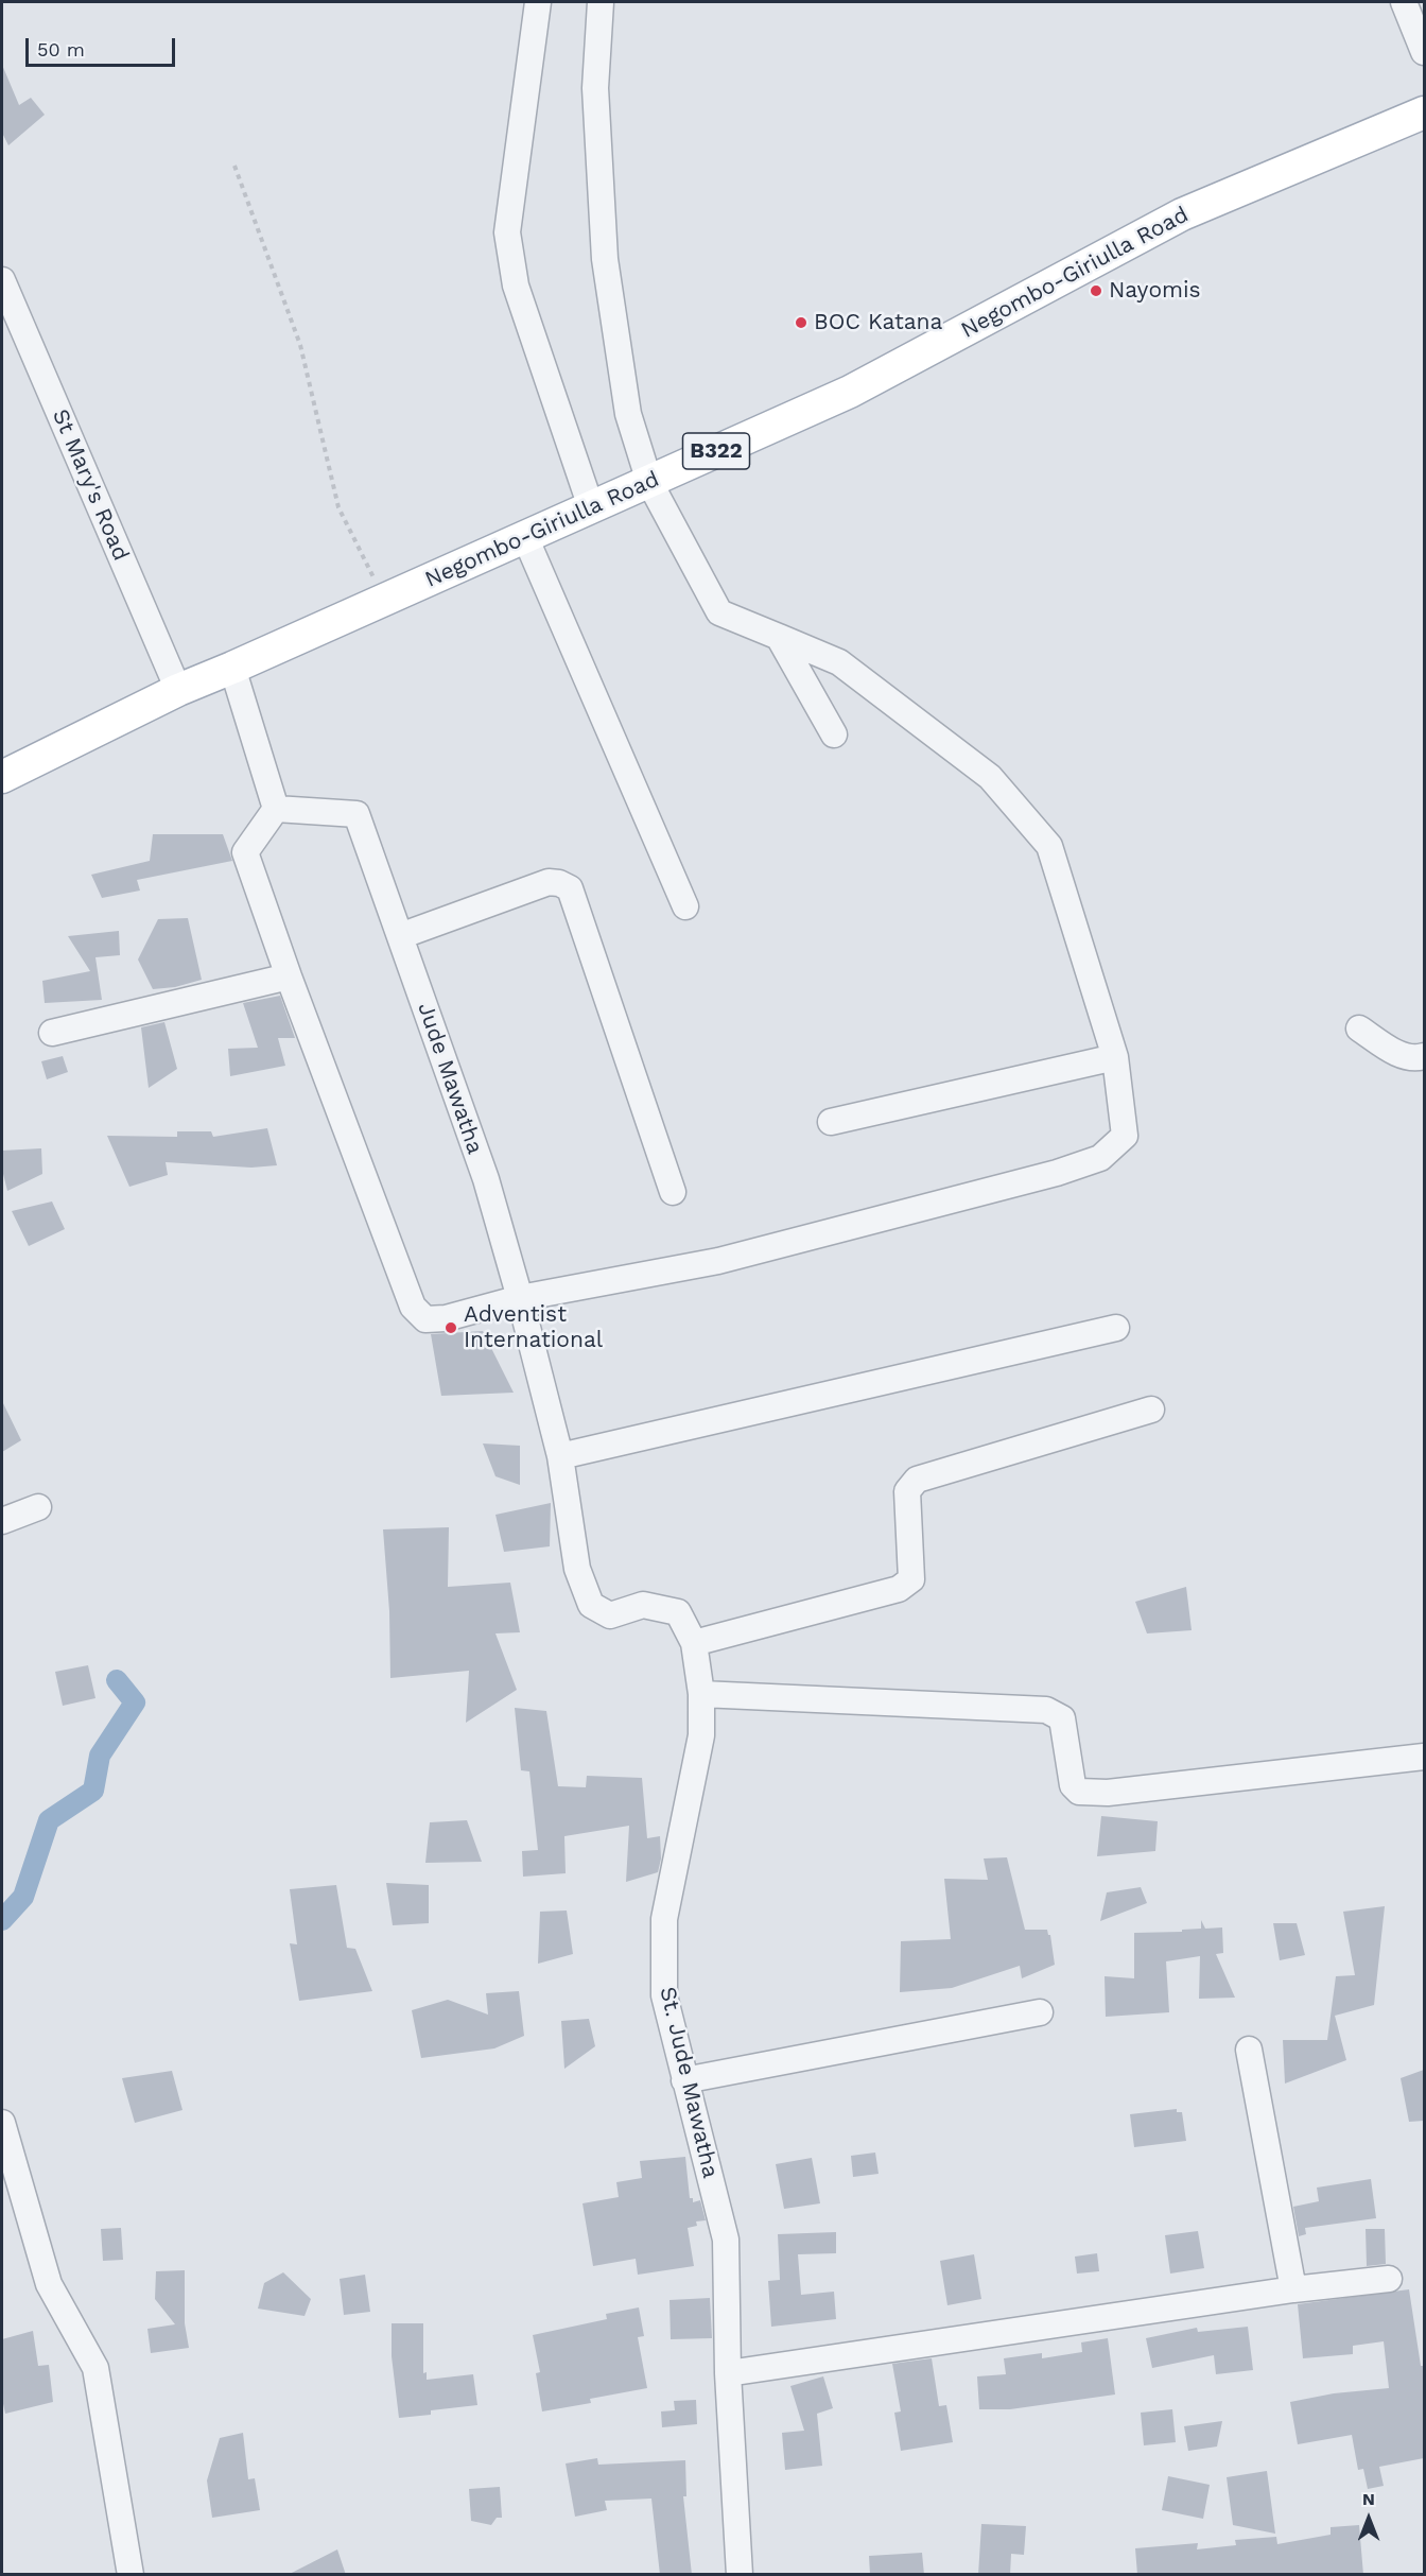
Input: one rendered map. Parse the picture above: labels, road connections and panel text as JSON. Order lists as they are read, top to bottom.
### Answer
{
  "streets": {
    "main road": ["Negombo-Giriulla Road", "B322"],
    "street": ["St Mary's Road", "Jude Mawatha", "St. Jude Mawatha"]
  },
  "crossings": [
    ["Negombo-Giriulla Road", "St Mary's Road"],
    ["Jude Mawatha", "St. Jude Mawatha"]
  ],
  "places": ["Nayomis", "BOC Katana", "Adventist International"],
  "scale_bar": "50 m",
  "north": "top"
}
